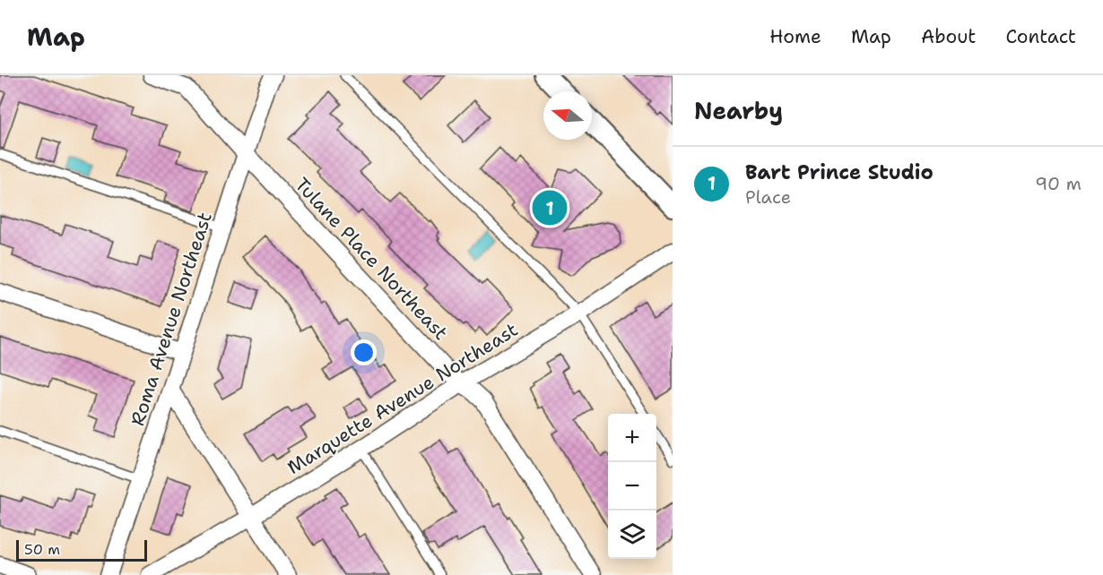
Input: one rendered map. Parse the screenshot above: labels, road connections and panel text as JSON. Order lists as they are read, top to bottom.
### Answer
{
  "streets": {
    "street": ["Tulane Place Northeast", "Roma Avenue Northeast", "Marquette Avenue Northeast"]
  },
  "crossings": [
    ["Tulane Place Northeast", "Roma Avenue Northeast"],
    ["Tulane Place Northeast", "Marquette Avenue Northeast"]
  ],
  "scale_bar": "50 m",
  "north": "left",
  "page": {
    "header": "Map",
    "nav": [
      "Home",
      "Map",
      "About",
      "Contact"
    ],
    "heading": "Nearby",
    "list": [
      {
        "mark": "1",
        "name": "Bart Prince Studio",
        "note": "Place",
        "value": "90 m"
      }
    ],
    "pins": "1",
    "map_buttons": ["+", "−"],
    "scale": "50 m"
  }
}
